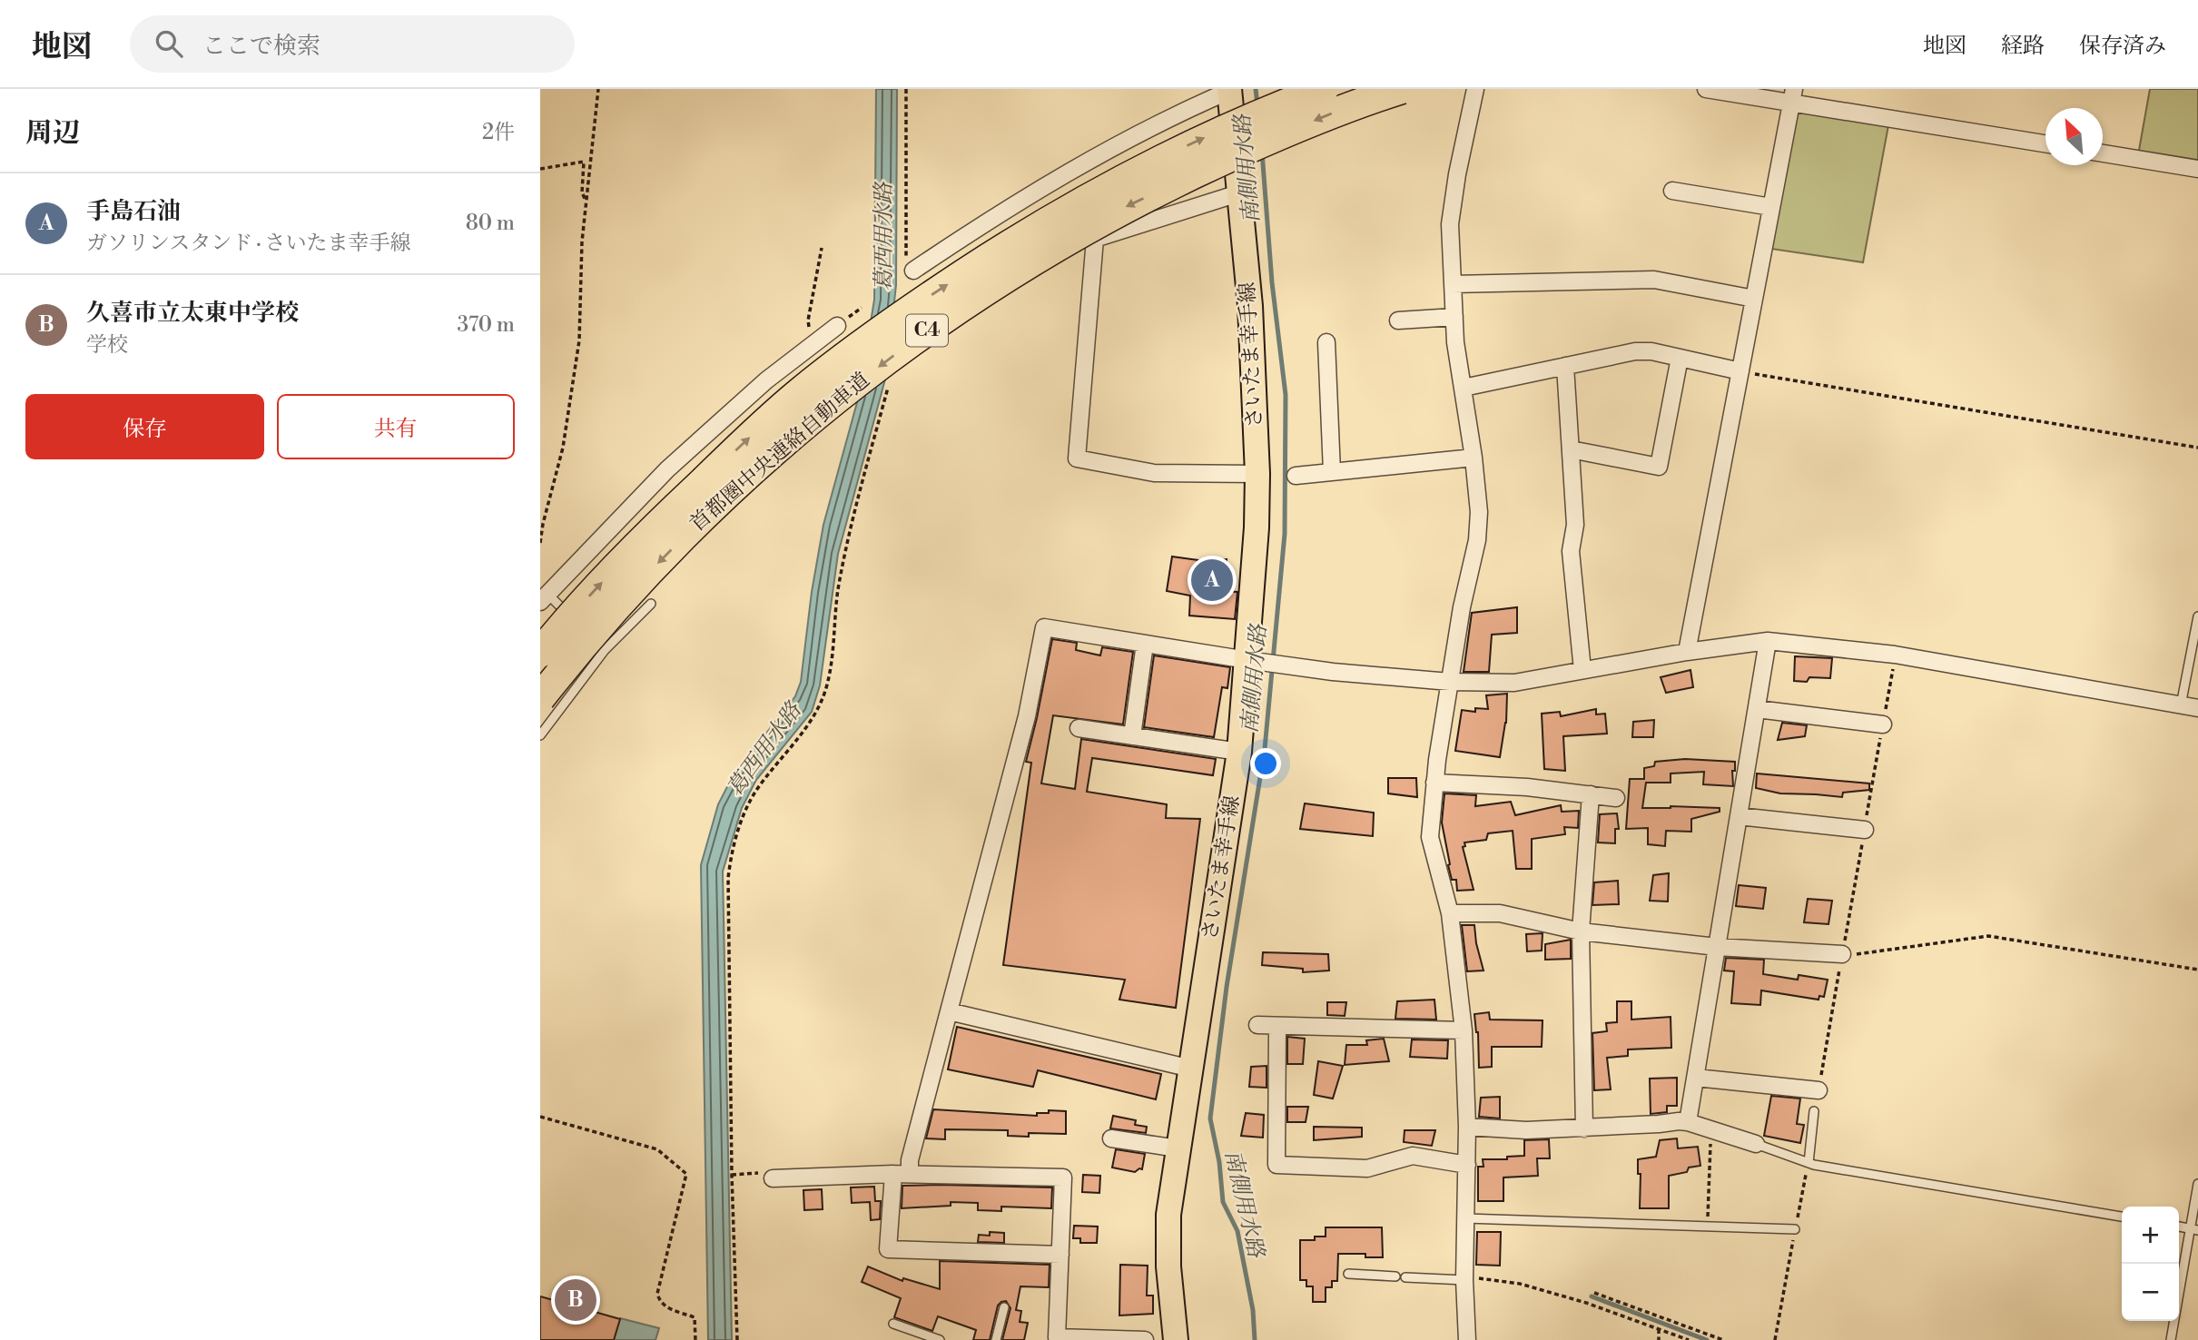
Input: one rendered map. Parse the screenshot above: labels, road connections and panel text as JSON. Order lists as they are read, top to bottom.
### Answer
{
  "streets": {
    "highway": ["C4", "首都圏中央連絡自動車道"],
    "main road": ["さいたま幸手線"]
  },
  "water": ["南側用水路", "葛西用水路"],
  "north": "top left",
  "page": {
    "header": "地図",
    "search": "ここで検索",
    "nav": ["地図", "経路", "保存済み"],
    "heading": ["周辺", "2件"],
    "list": [
      {
        "mark": "A",
        "name": "手島石油",
        "note": "ガソリンスタンド · さいたま幸手線",
        "value": "80 m"
      },
      {
        "mark": "B",
        "name": "久喜市立太東中学校",
        "note": "学校",
        "value": "370 m"
      }
    ],
    "buttons": ["保存", "共有"],
    "pins": ["A", "B"],
    "map_buttons": ["+", "−"]
  }
}
